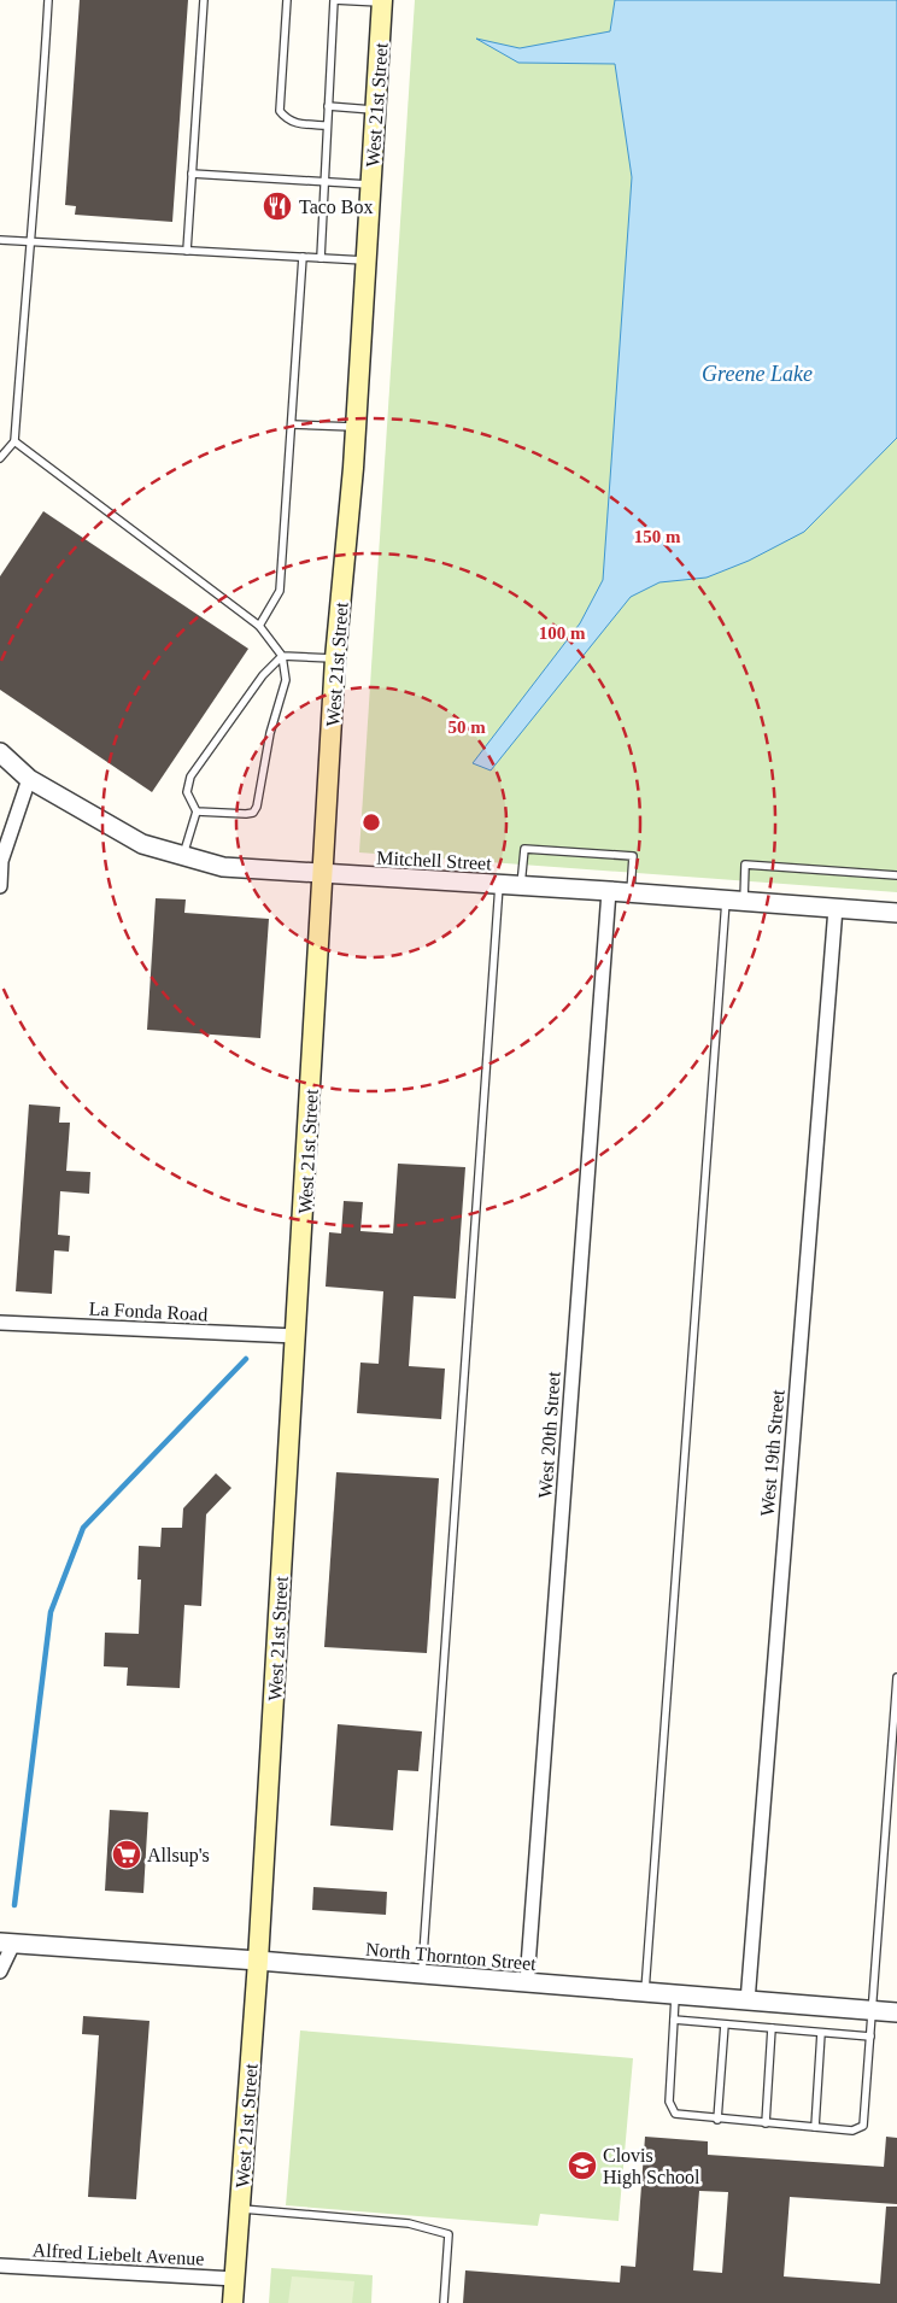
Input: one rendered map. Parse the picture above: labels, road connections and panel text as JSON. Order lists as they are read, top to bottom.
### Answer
{
  "streets": {
    "main road": ["West 21st Street"],
    "street": [
      "Mitchell Street",
      "La Fonda Road",
      "West 20th Street",
      "West 19th Street",
      "North Thornton Street",
      "Alfred Liebelt Avenue"
    ]
  },
  "crossings": [
    ["West 21st Street", "Mitchell Street"],
    ["West 21st Street", "La Fonda Road"],
    ["West 21st Street", "North Thornton Street"],
    ["West 21st Street", "Alfred Liebelt Avenue"],
    ["Mitchell Street", "West 20th Street"],
    ["Mitchell Street", "West 19th Street"],
    ["West 20th Street", "North Thornton Street"],
    ["West 19th Street", "North Thornton Street"]
  ],
  "water": ["Greene Lake"],
  "places": {
    "restaurant": ["Taco Box"],
    "supermarket": ["Allsup's"],
    "school or university": ["Clovis High School"]
  },
  "rings": ["150 m", "100 m", "50 m"]
}
